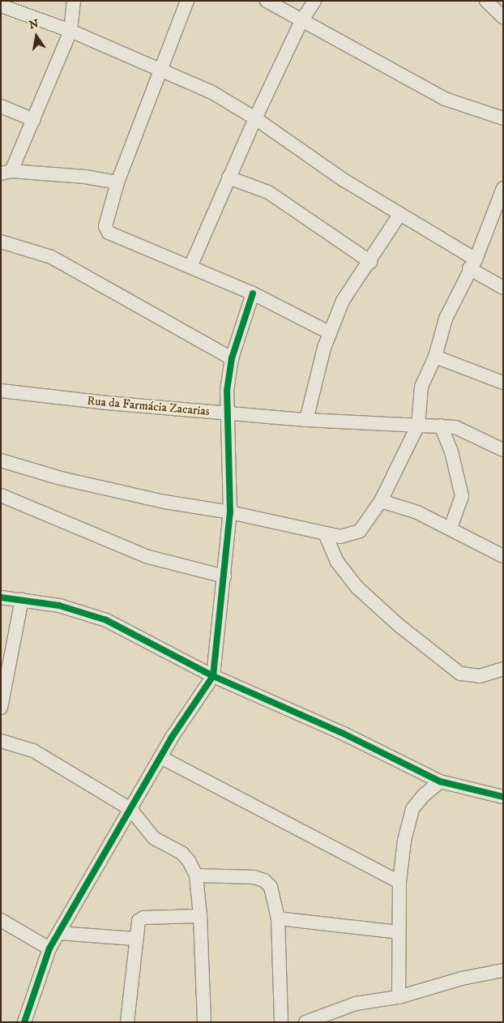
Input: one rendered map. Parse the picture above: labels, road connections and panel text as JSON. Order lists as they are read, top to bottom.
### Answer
{
  "streets": {
    "street": ["Rua da Farmácia Zacarias"]
  },
  "north": "top"
}
